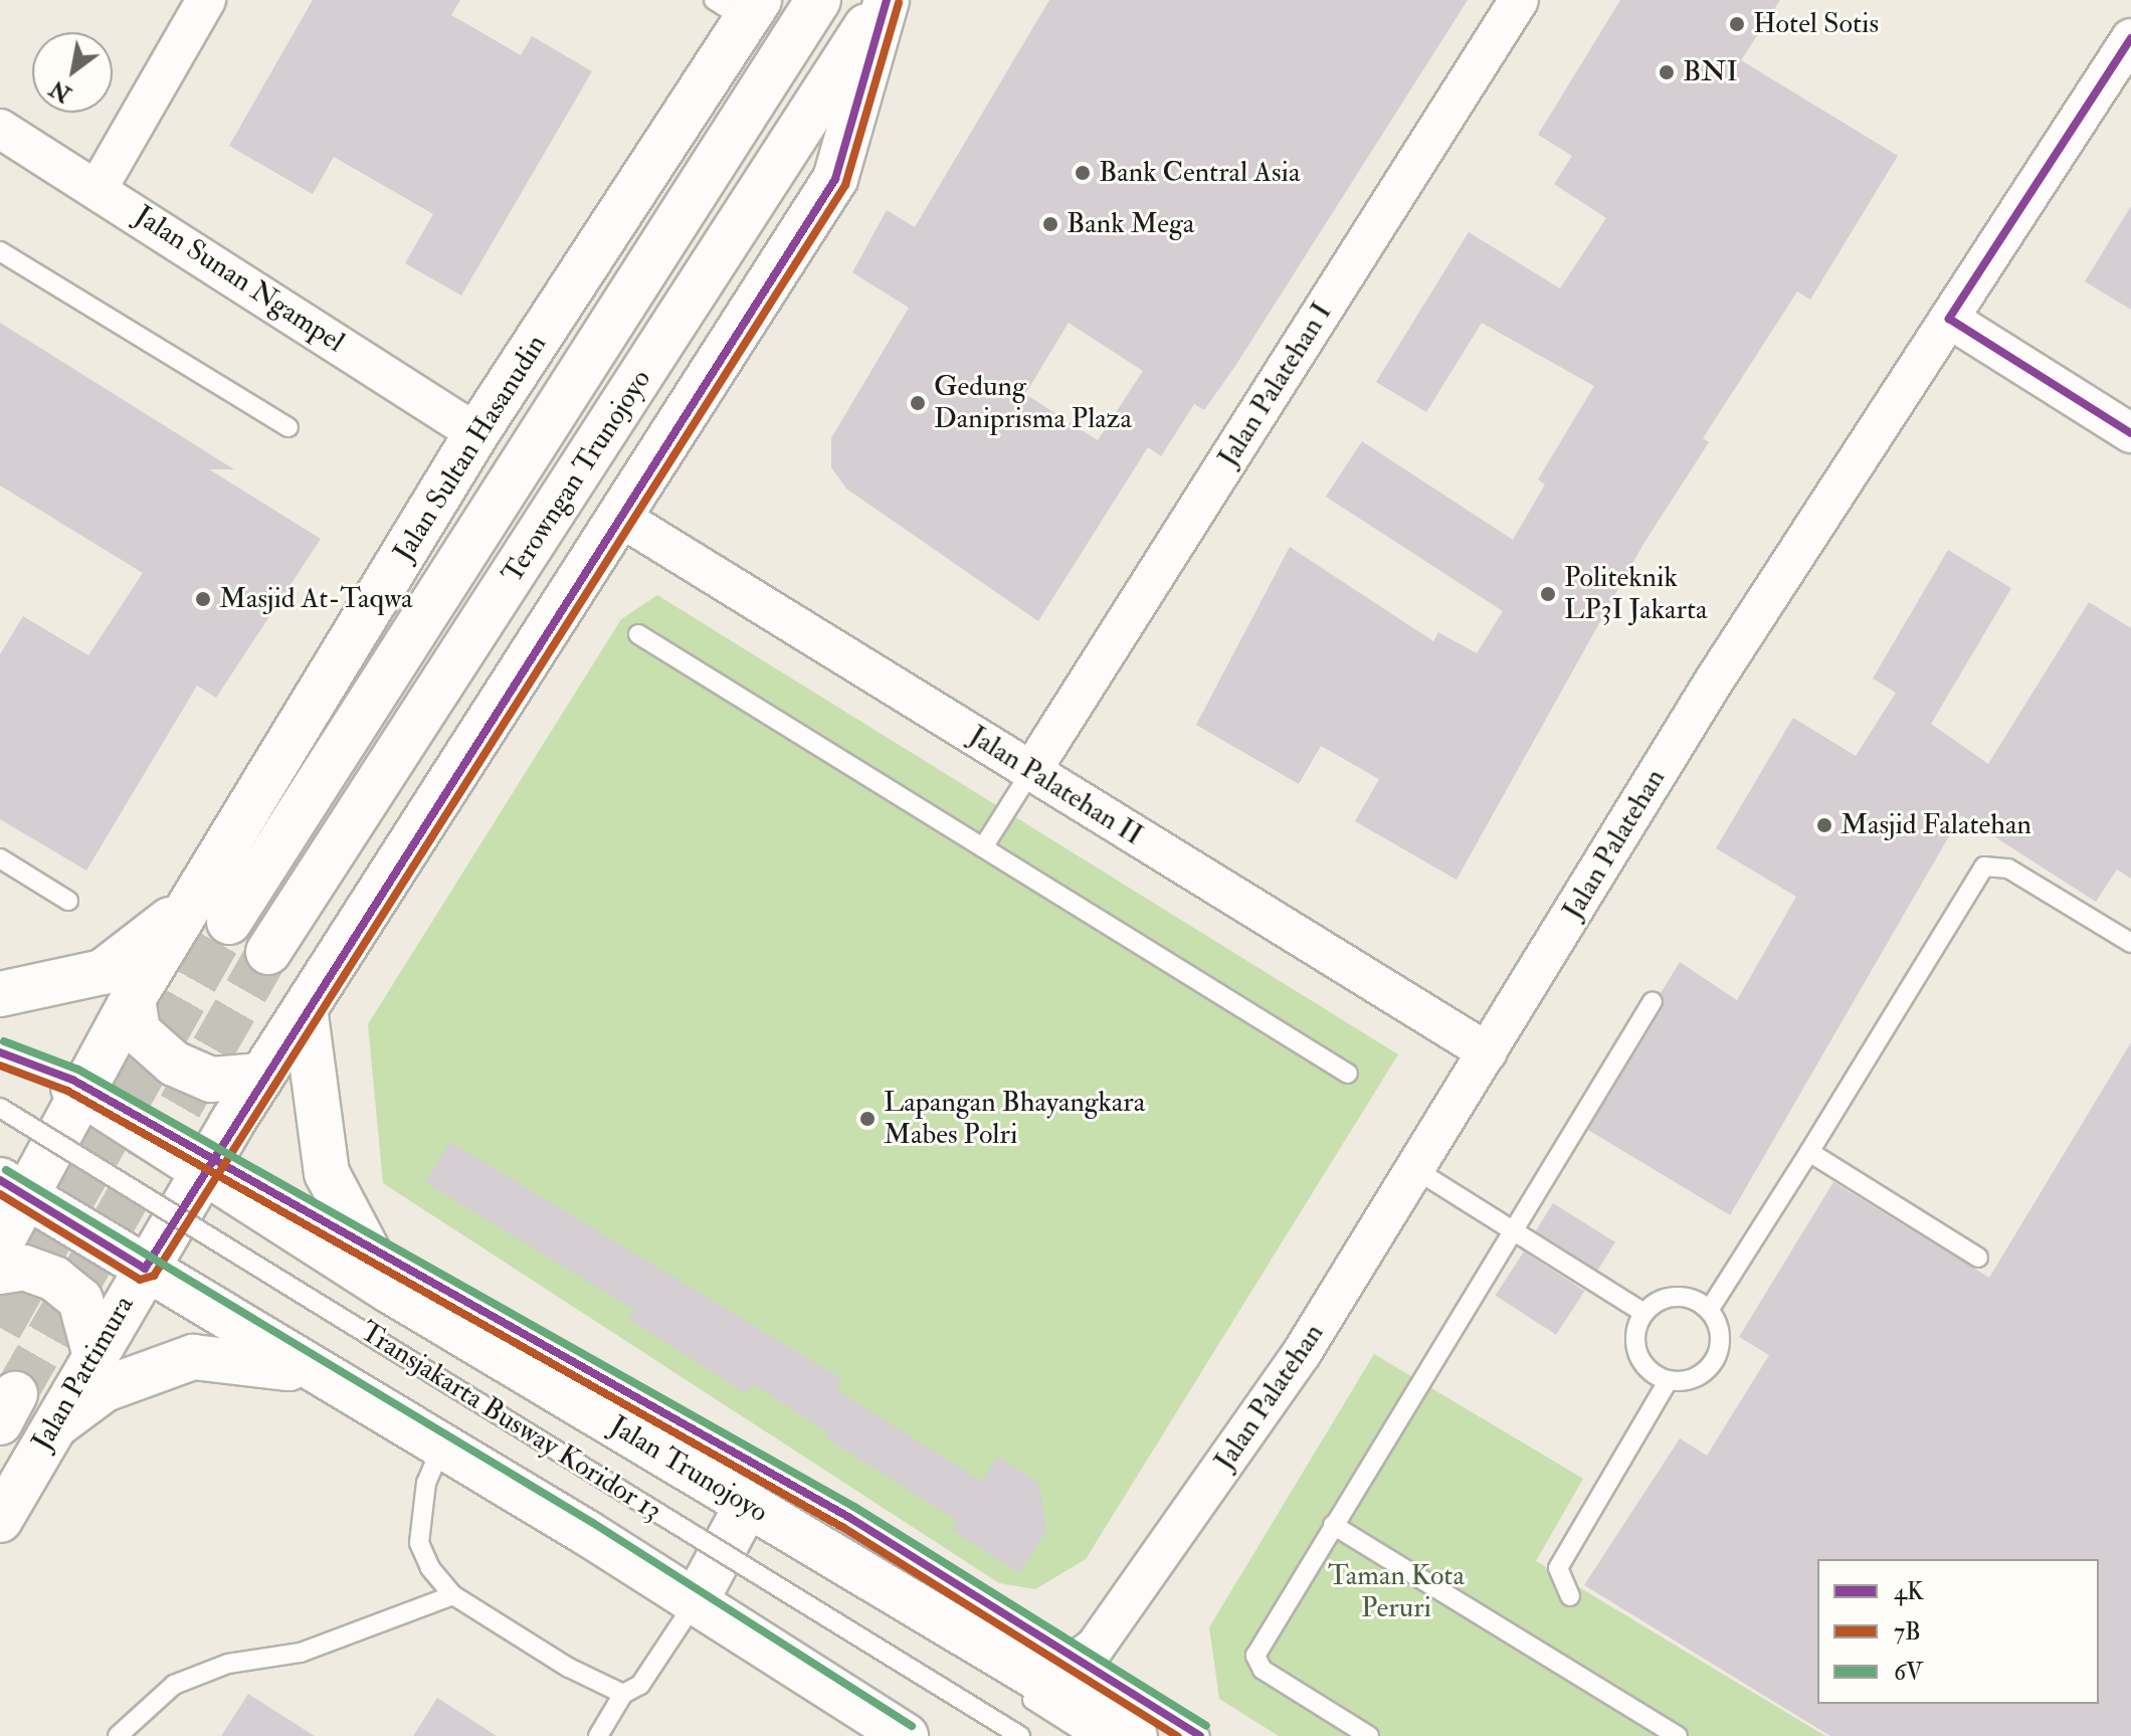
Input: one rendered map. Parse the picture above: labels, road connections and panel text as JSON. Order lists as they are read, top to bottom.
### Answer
{
  "streets": {
    "main road": [
      "Jalan Sultan Hasanudin",
      "Terowngan Trunojoyo",
      "Jalan Pattimura",
      "Jalan Trunojoyo"
    ],
    "street": [
      "Jalan Sunan Ngampel",
      "Jalan Palatehan I",
      "Jalan Palatehan II",
      "Jalan Palatehan"
    ],
    "lane": ["Transjakarta Busway Koridor 13"]
  },
  "crossings": [
    ["Jalan Sunan Ngampel", "Jalan Sultan Hasanudin"],
    ["Jalan Palatehan I", "Jalan Palatehan II"],
    ["Jalan Sultan Hasanudin", "Terowngan Trunojoyo"],
    ["Jalan Sultan Hasanudin", "Jalan Trunojoyo"],
    ["Jalan Palatehan II", "Jalan Palatehan"],
    ["Jalan Palatehan", "Jalan Trunojoyo"]
  ],
  "parks": ["Taman Kota Peruri"],
  "places": [
    "Hotel Sotis",
    "BNI",
    "Bank Central Asia",
    "Bank Mega",
    "Gedung Daniprisma Plaza",
    "Politeknik LP3I Jakarta",
    "Masjid At-Taqwa",
    "Masjid Falatehan",
    "Lapangan Bhayangkara Mabes Polri"
  ],
  "lines": ["transit line 4K", "transit line 7B", "transit line 6V"],
  "legend": ["4K", "7B", "6V"],
  "north": "bottom left"
}
